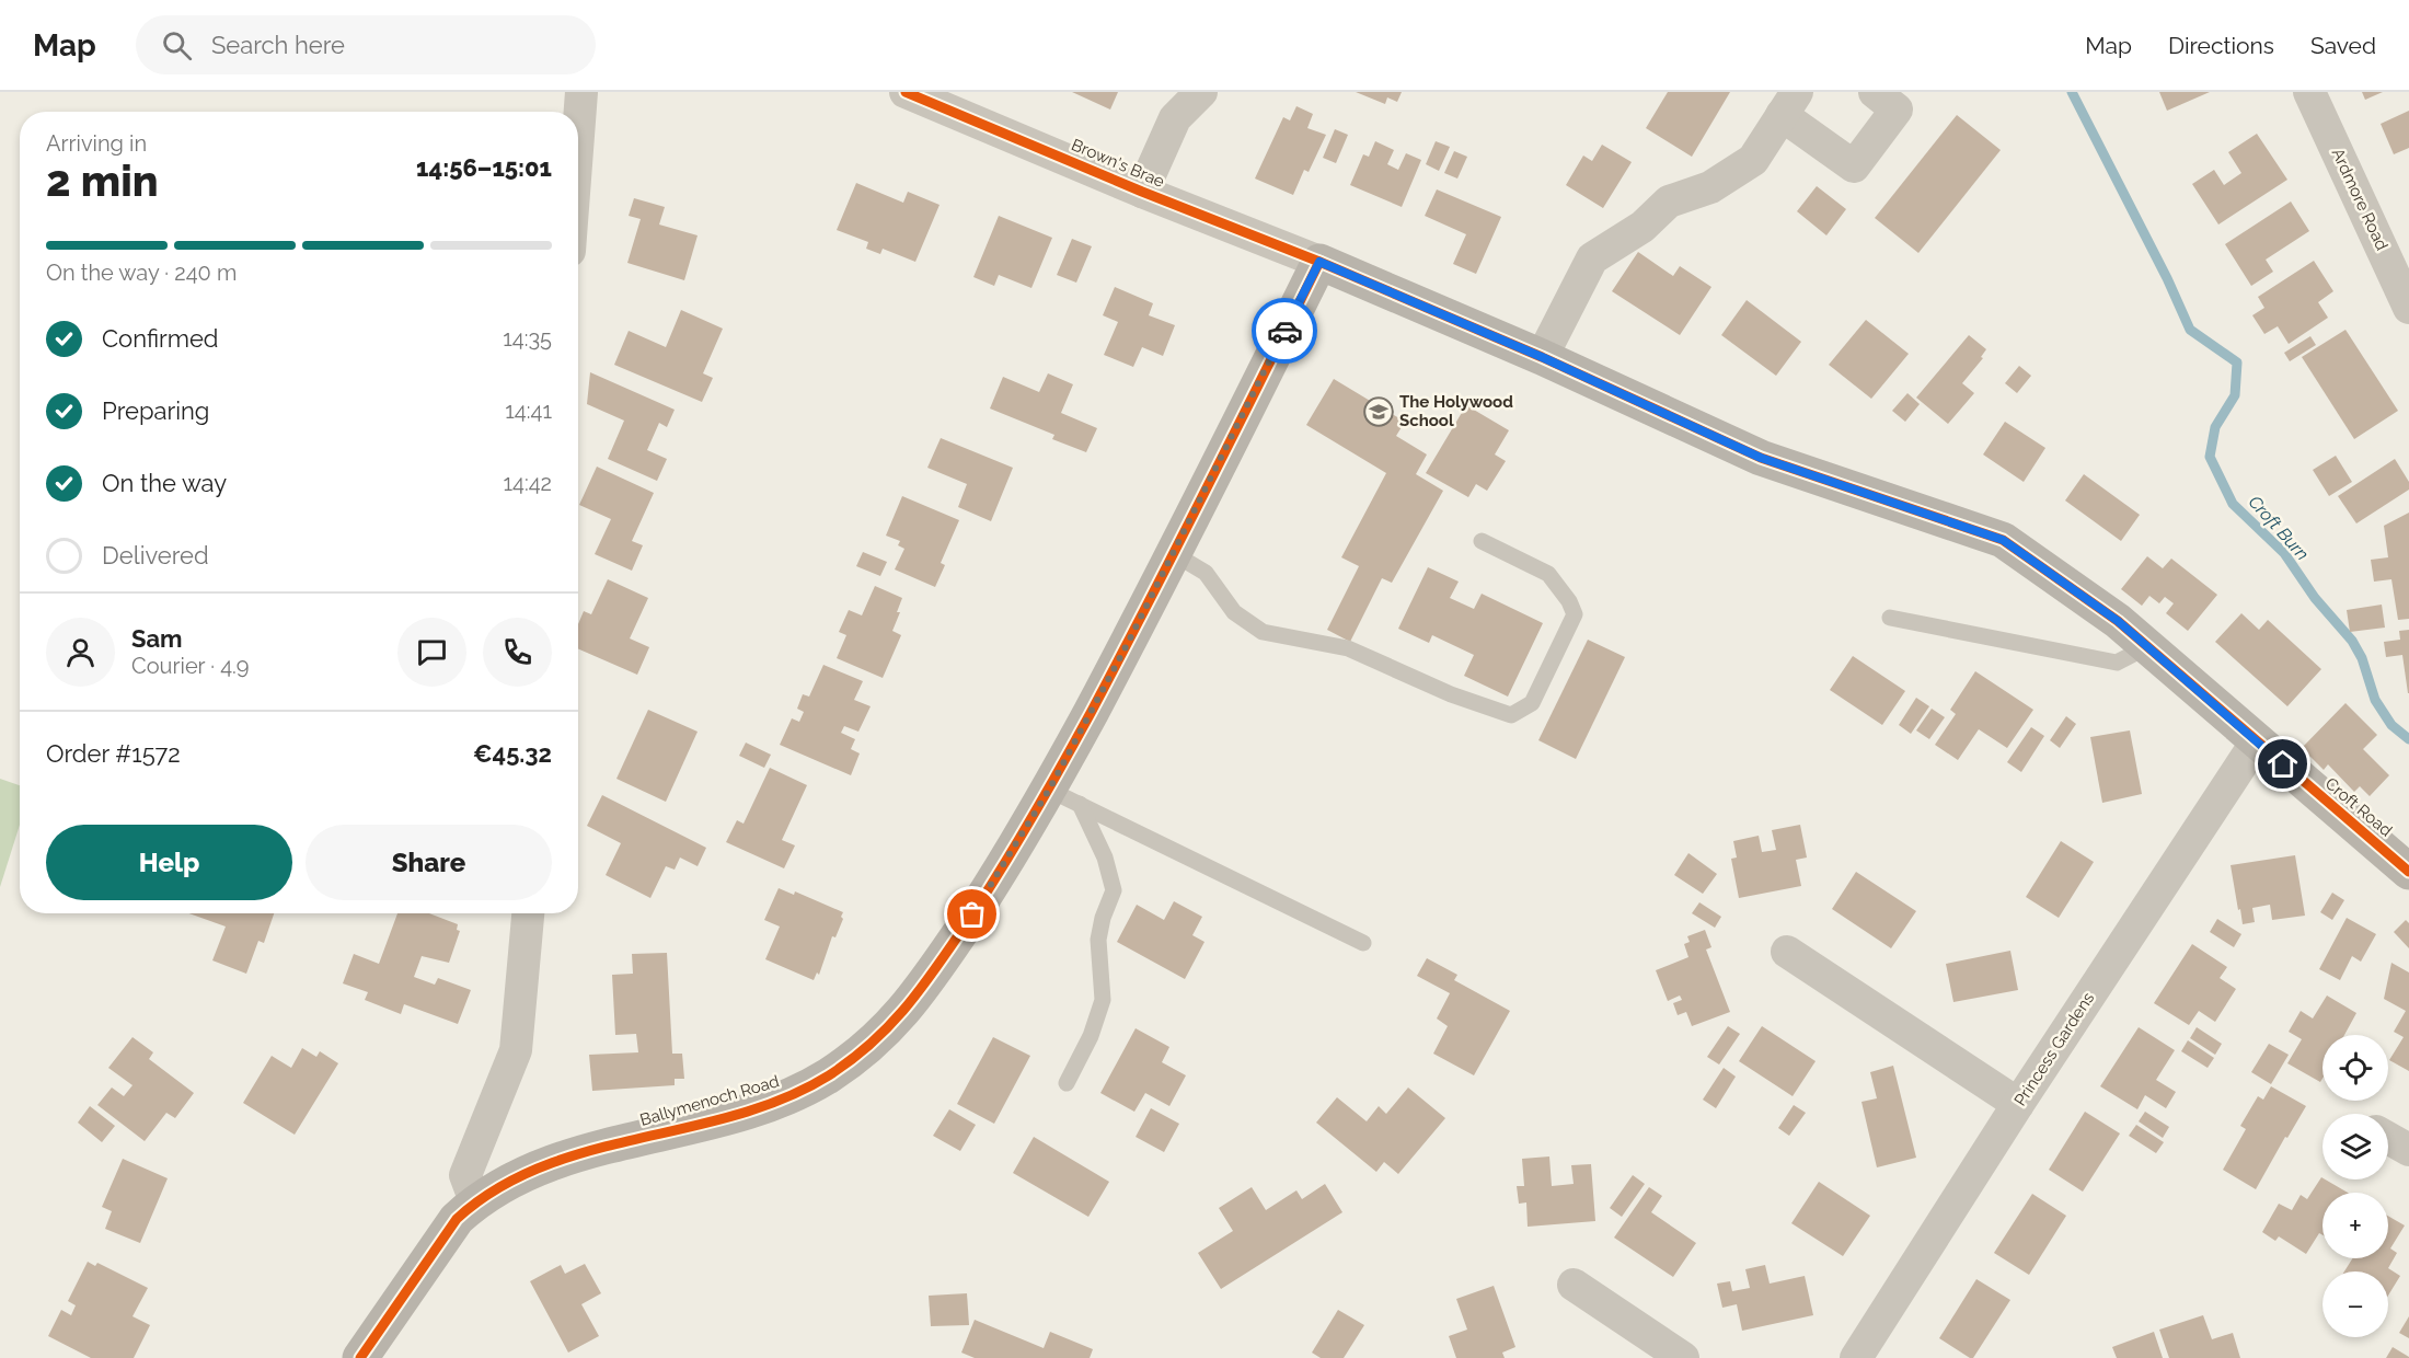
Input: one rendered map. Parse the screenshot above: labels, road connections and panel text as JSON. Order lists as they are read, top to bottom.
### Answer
{
  "streets": {
    "street": [
      "Brown's Brae",
      "Ardmore Road",
      "Croft Road",
      "Princess Gardens",
      "Ballymenoch Road"
    ]
  },
  "crossings": [
    ["Brown's Brae", "Croft Road"],
    ["Brown's Brae", "Ballymenoch Road"],
    ["Croft Road", "Princess Gardens"],
    ["Croft Road", "Ballymenoch Road"]
  ],
  "water": ["Croft Burn"],
  "places": {
    "school or university": ["The Holywood School"]
  },
  "page": {
    "header": "Map",
    "search": "Search here",
    "nav": ["Map", "Directions", "Saved"],
    "heading": ["2 min", "Arriving in", "14:56–15:01"],
    "panel": [
      "Sam",
      "Courier · 4.9",
      "Order #1572",
      "€45.32"
    ],
    "bar": "On the way · 240 m",
    "list": [
      ["Confirmed", "14:35"],
      ["Preparing", "14:41"],
      ["On the way", "14:42"],
      "Delivered"
    ],
    "buttons": ["Help", "Share"],
    "map_buttons": ["+", "−"]
  }
}
